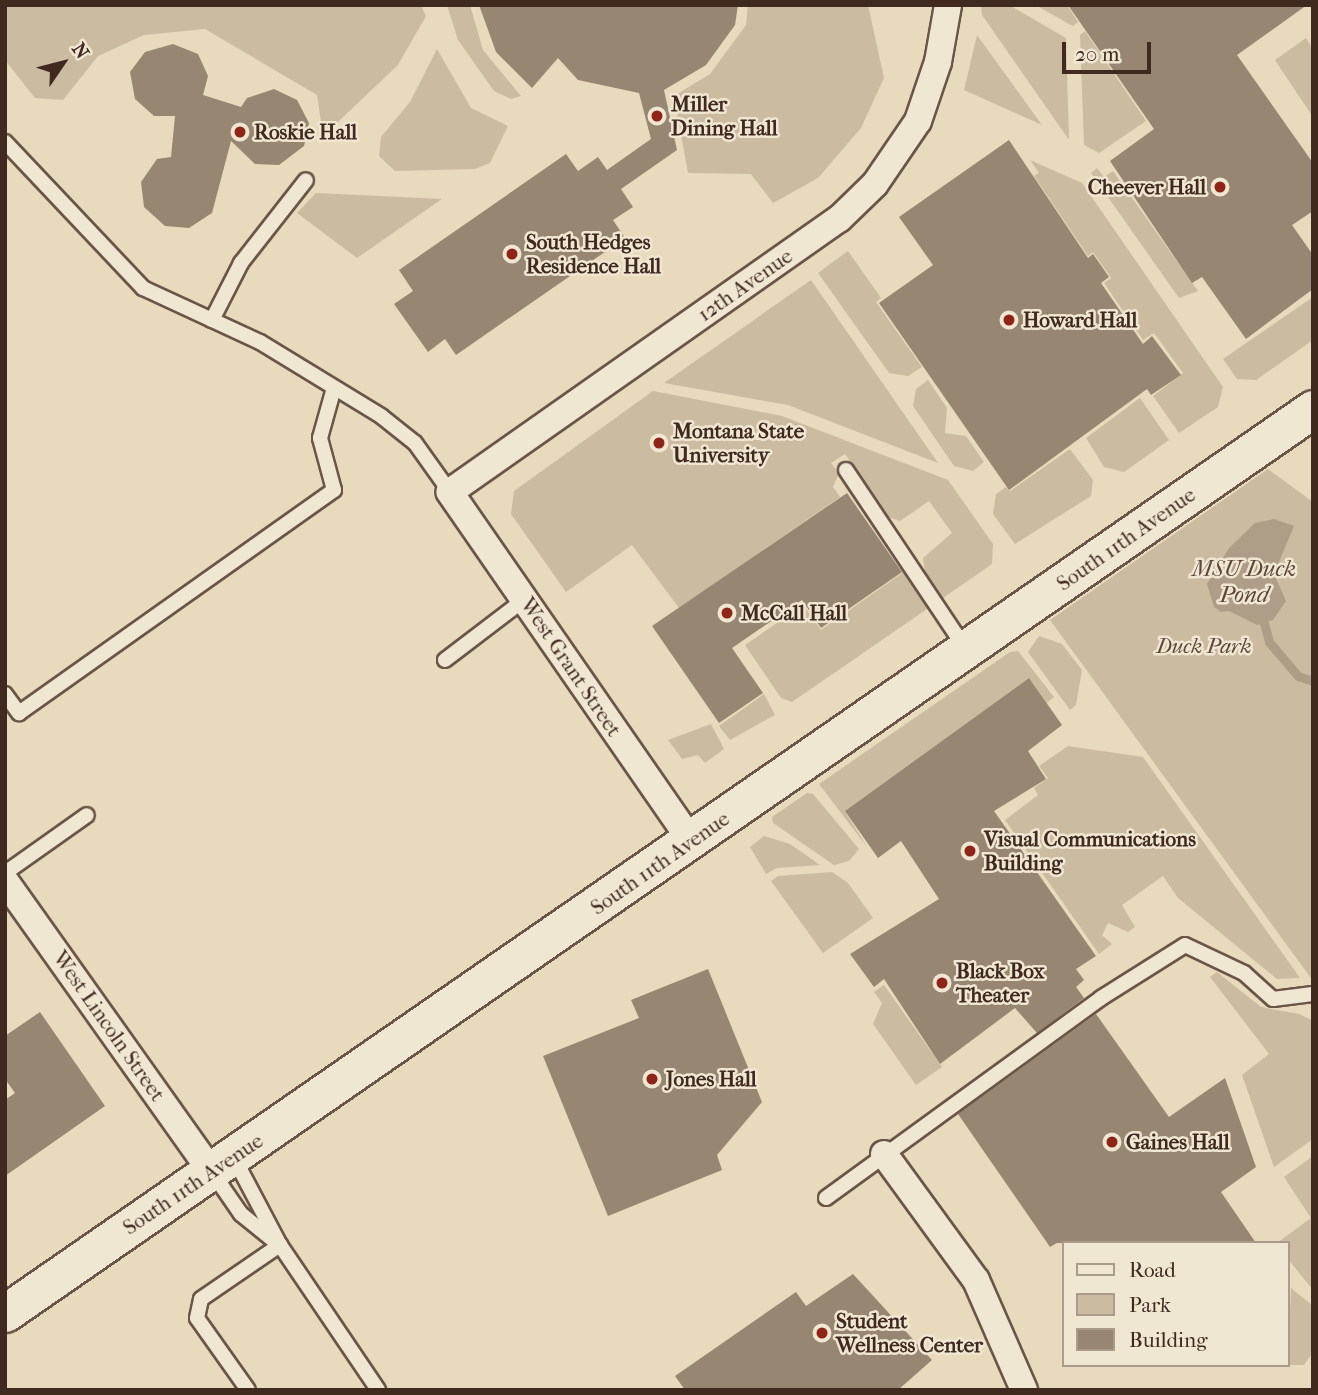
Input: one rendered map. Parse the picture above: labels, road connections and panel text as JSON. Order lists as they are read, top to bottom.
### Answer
{
  "streets": {
    "street": [
      "12th Avenue",
      "South 11th Avenue",
      "West Grant Street",
      "West Lincoln Street"
    ]
  },
  "crossings": [
    ["12th Avenue", "West Grant Street"],
    ["South 11th Avenue", "West Grant Street"],
    ["South 11th Avenue", "West Lincoln Street"]
  ],
  "water": ["MSU Duck Pond"],
  "parks": ["Duck Park"],
  "places": [
    "Miller Dining Hall",
    "Roskie Hall",
    "Cheever Hall",
    "South Hedges Residence Hall",
    "Howard Hall",
    "Montana State University",
    "McCall Hall",
    "Visual Communications Building",
    "Black Box Theater",
    "Jones Hall",
    "Gaines Hall",
    "Student Wellness Center"
  ],
  "legend": ["Road", "Park", "Building"],
  "scale_bar": "20 m",
  "north": "top right"
}
